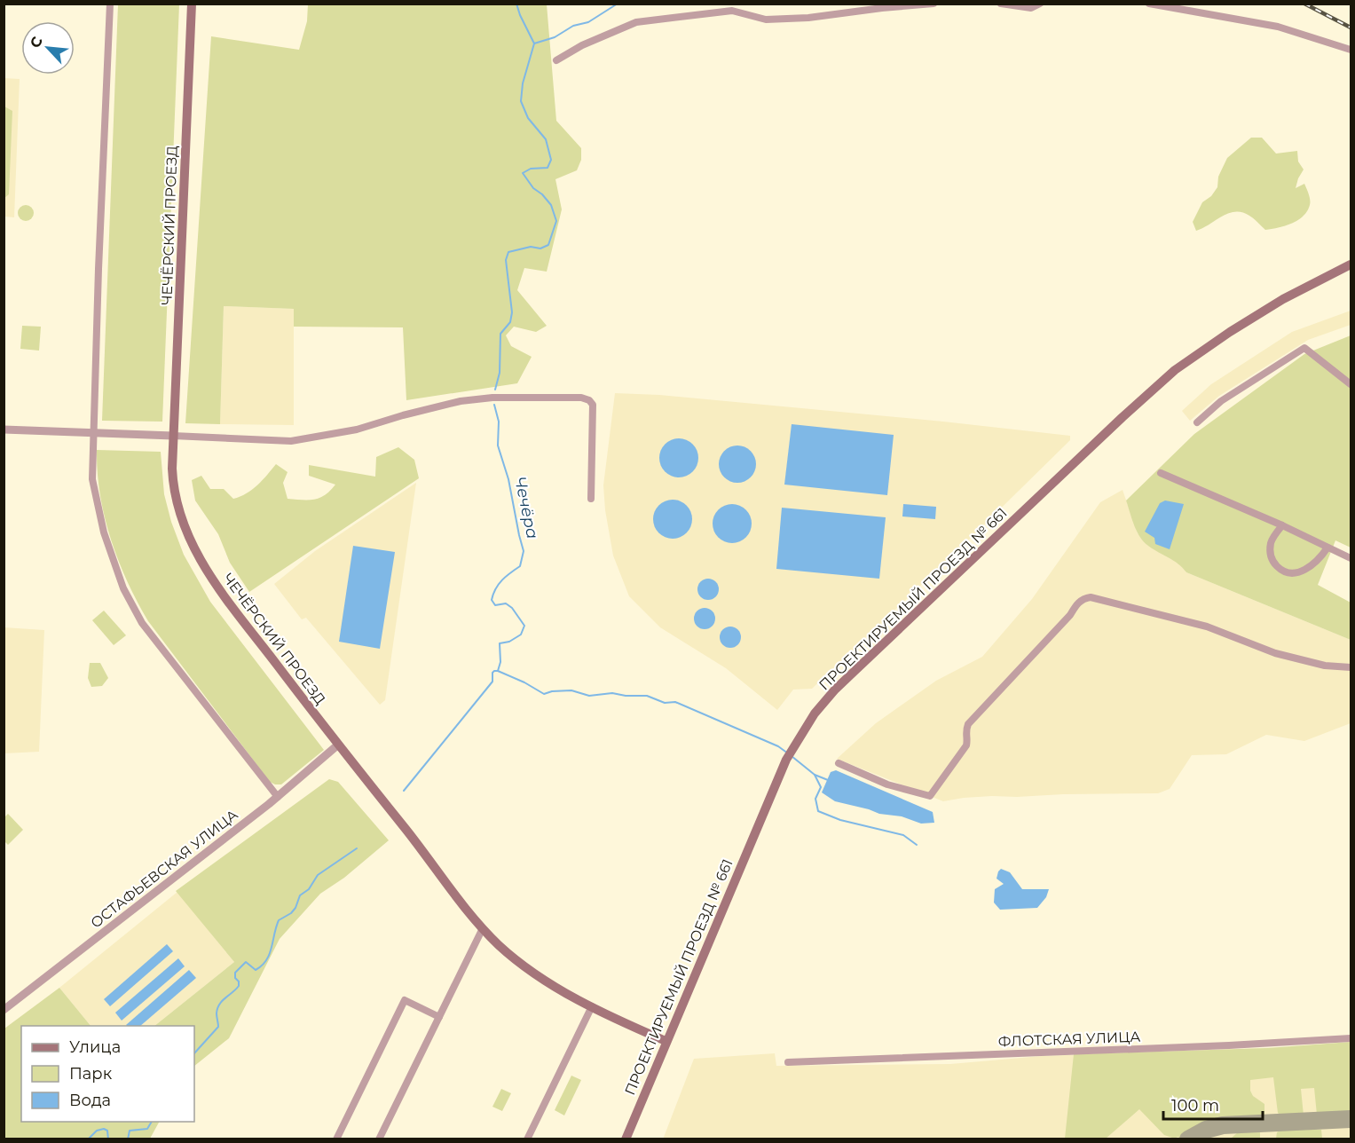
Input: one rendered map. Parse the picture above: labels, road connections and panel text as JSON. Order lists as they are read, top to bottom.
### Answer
{
  "streets": {
    "main road": ["ЧЕЧЁРСКИЙ ПРОЕЗД", "ПРОЕКТИРУЕМЫЙ ПРОЕЗД № 661"],
    "street": ["ОСТАФЬЕВСКАЯ УЛИЦА", "ФЛОТСКАЯ УЛИЦА"]
  },
  "crossings": [
    ["ЧЕЧЁРСКИЙ ПРОЕЗД", "ПРОЕКТИРУЕМЫЙ ПРОЕЗД № 661"],
    ["ЧЕЧЁРСКИЙ ПРОЕЗД", "ОСТАФЬЕВСКАЯ УЛИЦА"]
  ],
  "water": ["Чечёра"],
  "legend": ["Улица", "Парк", "Вода"],
  "scale_bar": "100 m",
  "north": "top left"
}
